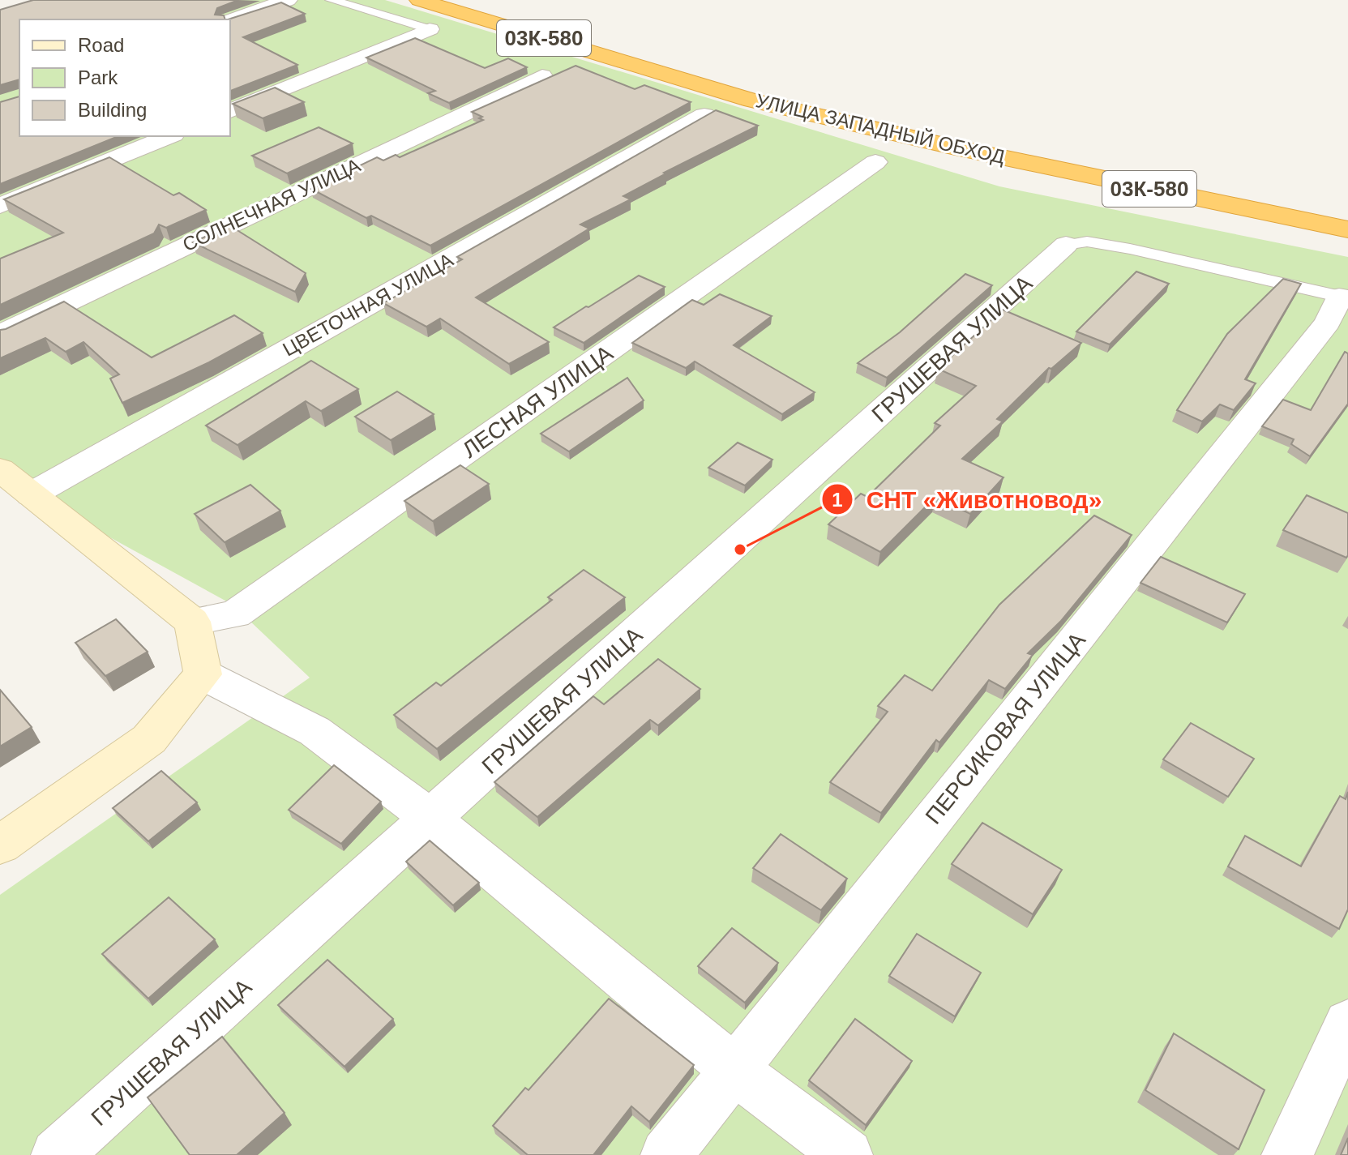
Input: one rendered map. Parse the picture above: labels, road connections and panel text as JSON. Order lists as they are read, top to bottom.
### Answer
{
  "streets": {
    "highway": ["03К-580", "УЛИЦА ЗАПАДНЫЙ ОБХОД"],
    "street": [
      "СОЛНЕЧНАЯ УЛИЦА",
      "ЦВЕТОЧНАЯ УЛИЦА",
      "ГРУШЕВАЯ УЛИЦА",
      "ЛЕСНАЯ УЛИЦА",
      "ПЕРСИКОВАЯ УЛИЦА"
    ]
  },
  "places": ["СНТ «Животновод»"],
  "legend": ["Road", "Park", "Building"]
}
